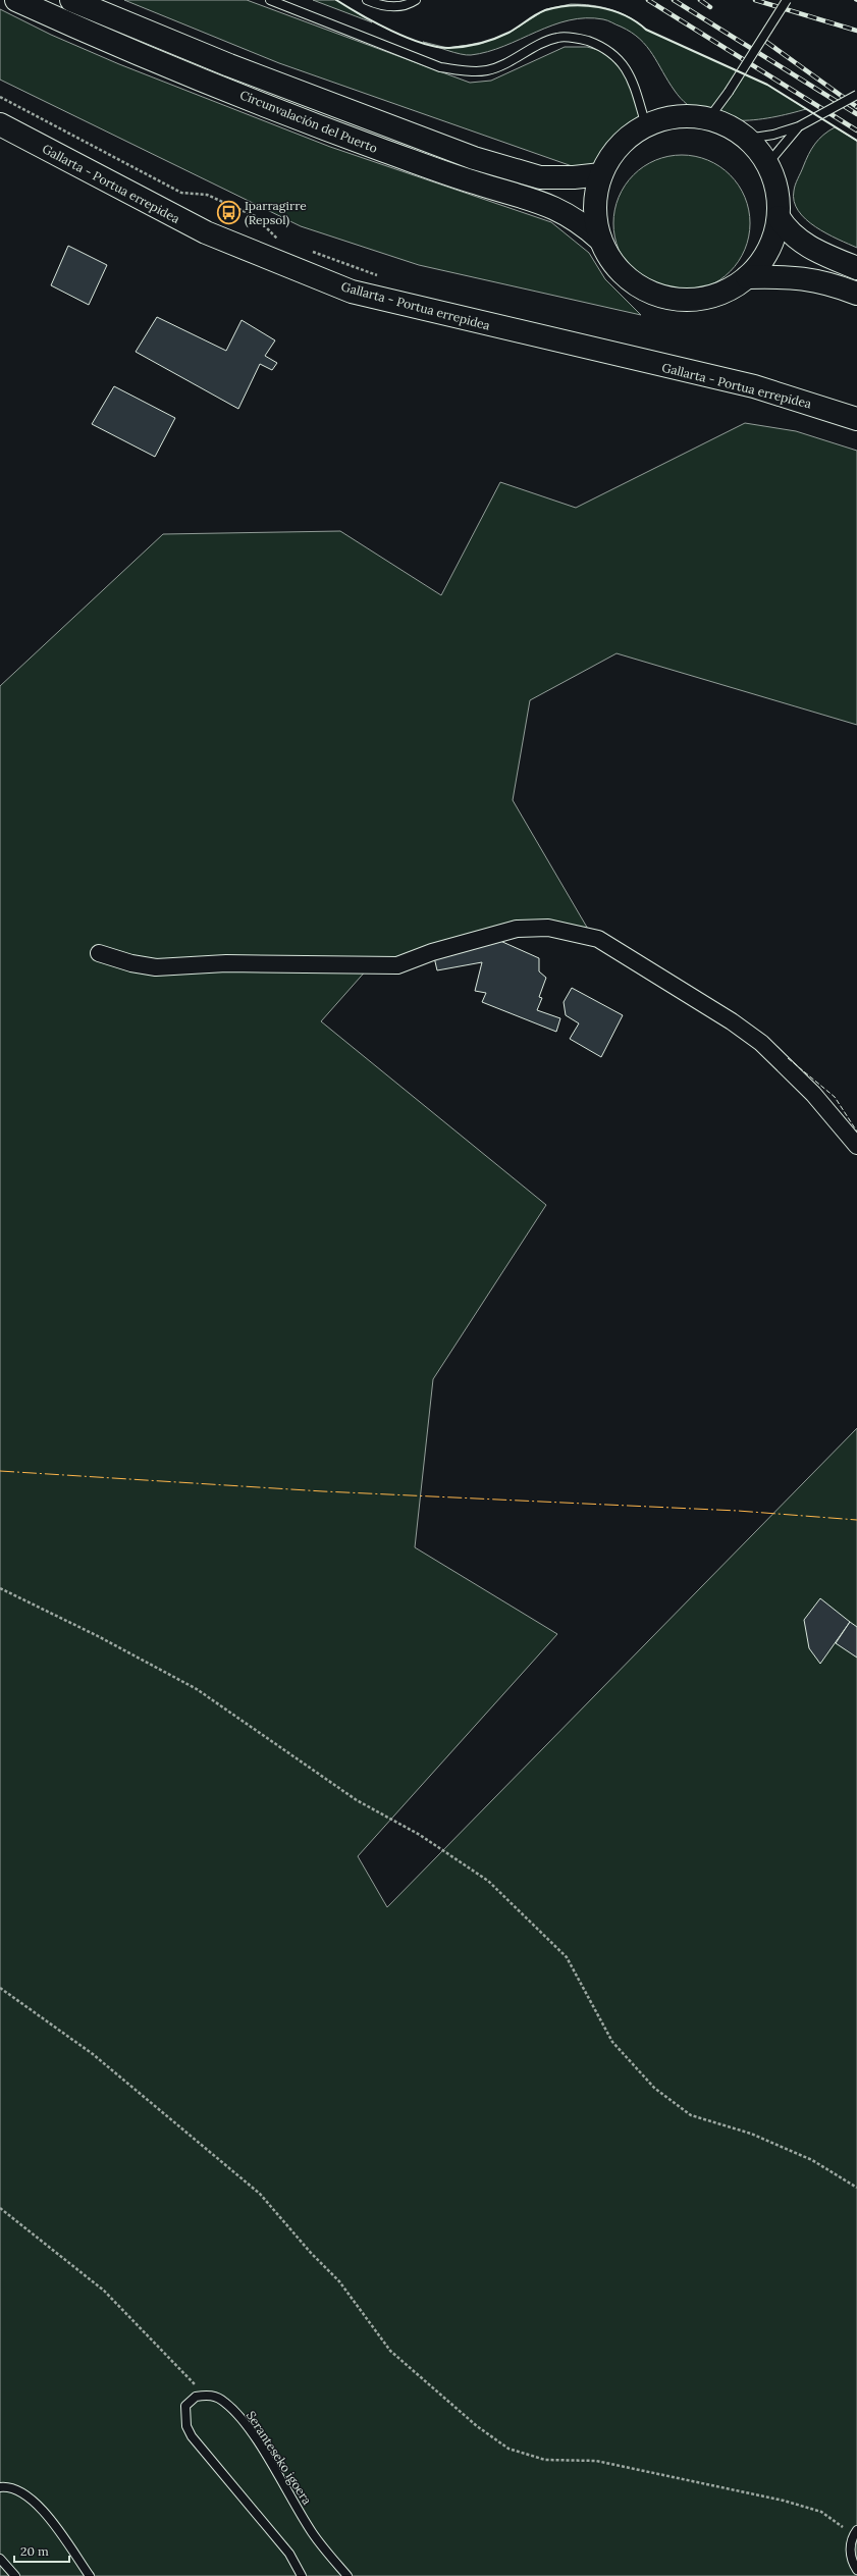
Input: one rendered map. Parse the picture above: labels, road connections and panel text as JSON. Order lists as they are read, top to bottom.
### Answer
{
  "streets": {
    "highway": ["Circunvalación del Puerto", "Gallarta - Portua errepidea"],
    "lane": ["Seranteseko igoera"]
  },
  "places": {
    "bus stop": ["Iparragirre (Repsol)"]
  },
  "scale_bar": "20 m"
}
